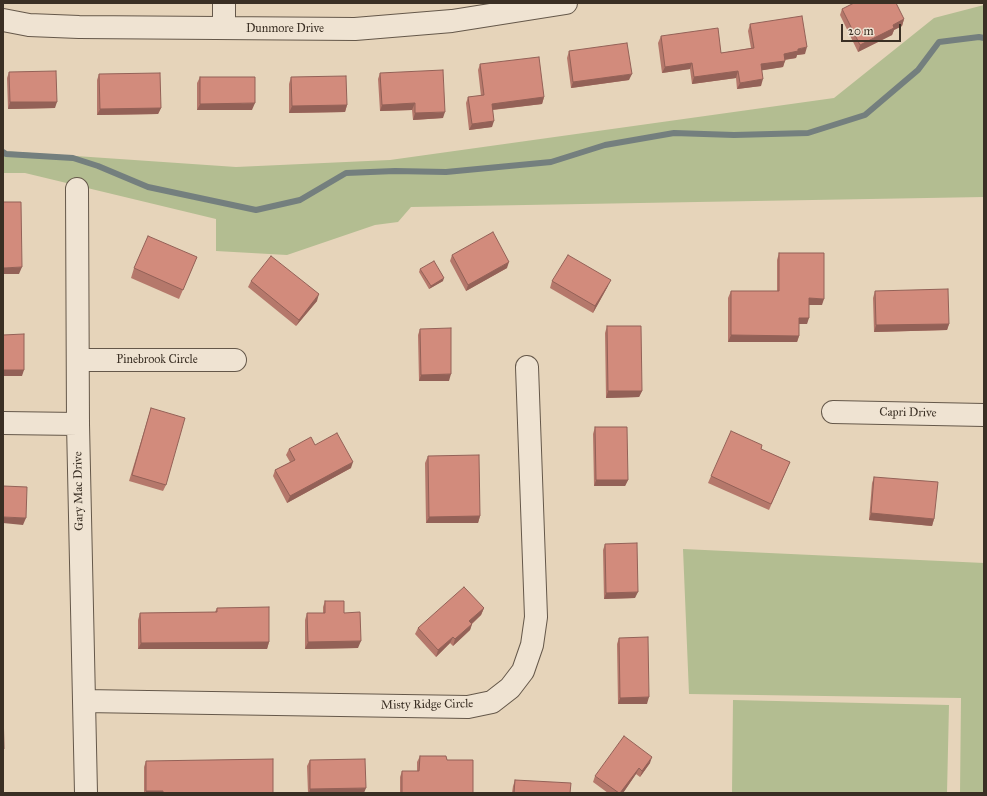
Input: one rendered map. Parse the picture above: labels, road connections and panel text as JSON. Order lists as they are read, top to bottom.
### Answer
{
  "streets": {
    "street": [
      "Dunmore Drive",
      "Pinebrook Circle",
      "Capri Drive",
      "Gary Mac Drive",
      "Misty Ridge Circle"
    ]
  },
  "crossings": [
    ["Pinebrook Circle", "Gary Mac Drive"],
    ["Gary Mac Drive", "Misty Ridge Circle"]
  ],
  "scale_bar": "20 m"
}
